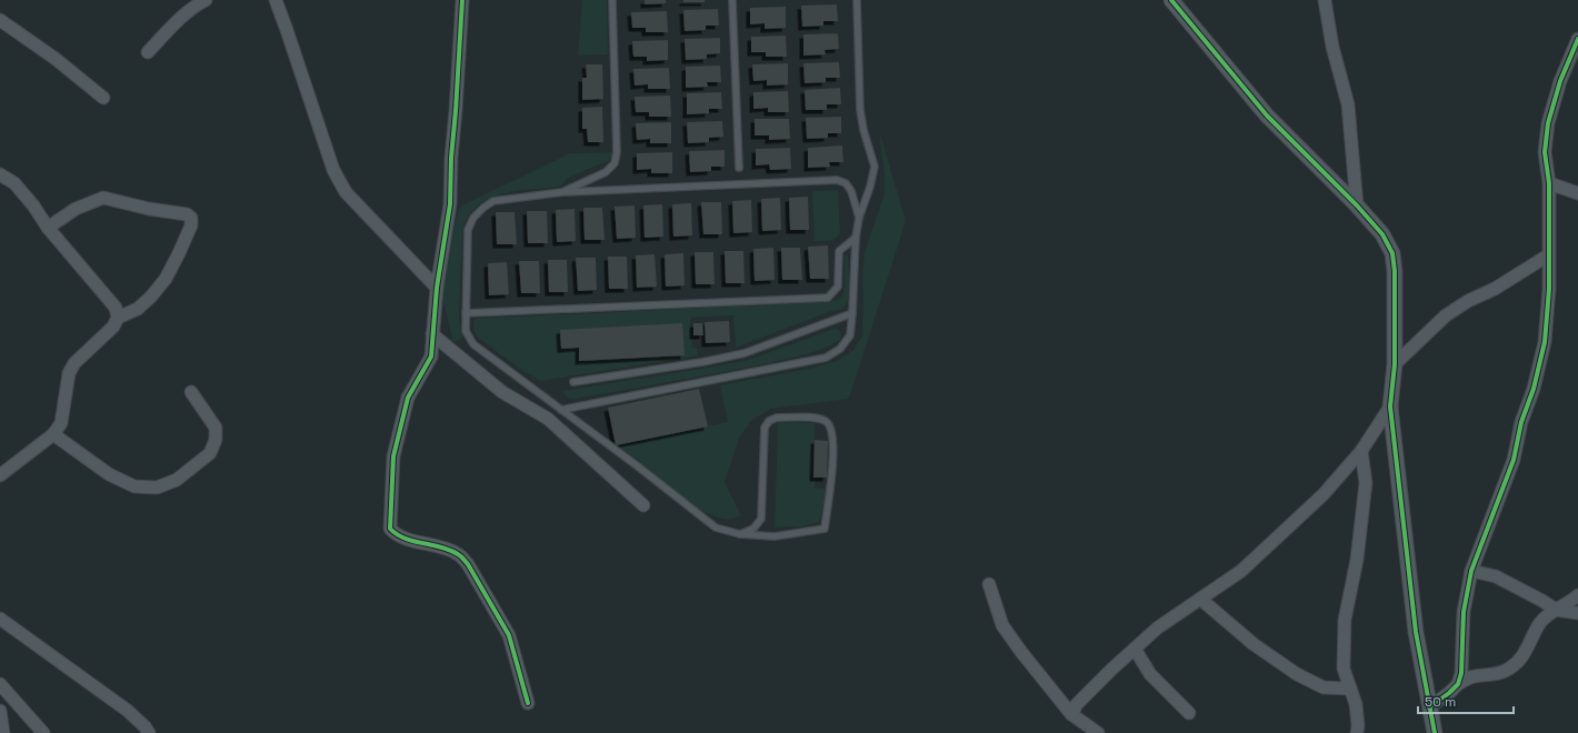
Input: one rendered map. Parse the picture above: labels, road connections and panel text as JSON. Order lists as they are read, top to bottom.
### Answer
{
  "scale_bar": "50 m"
}
